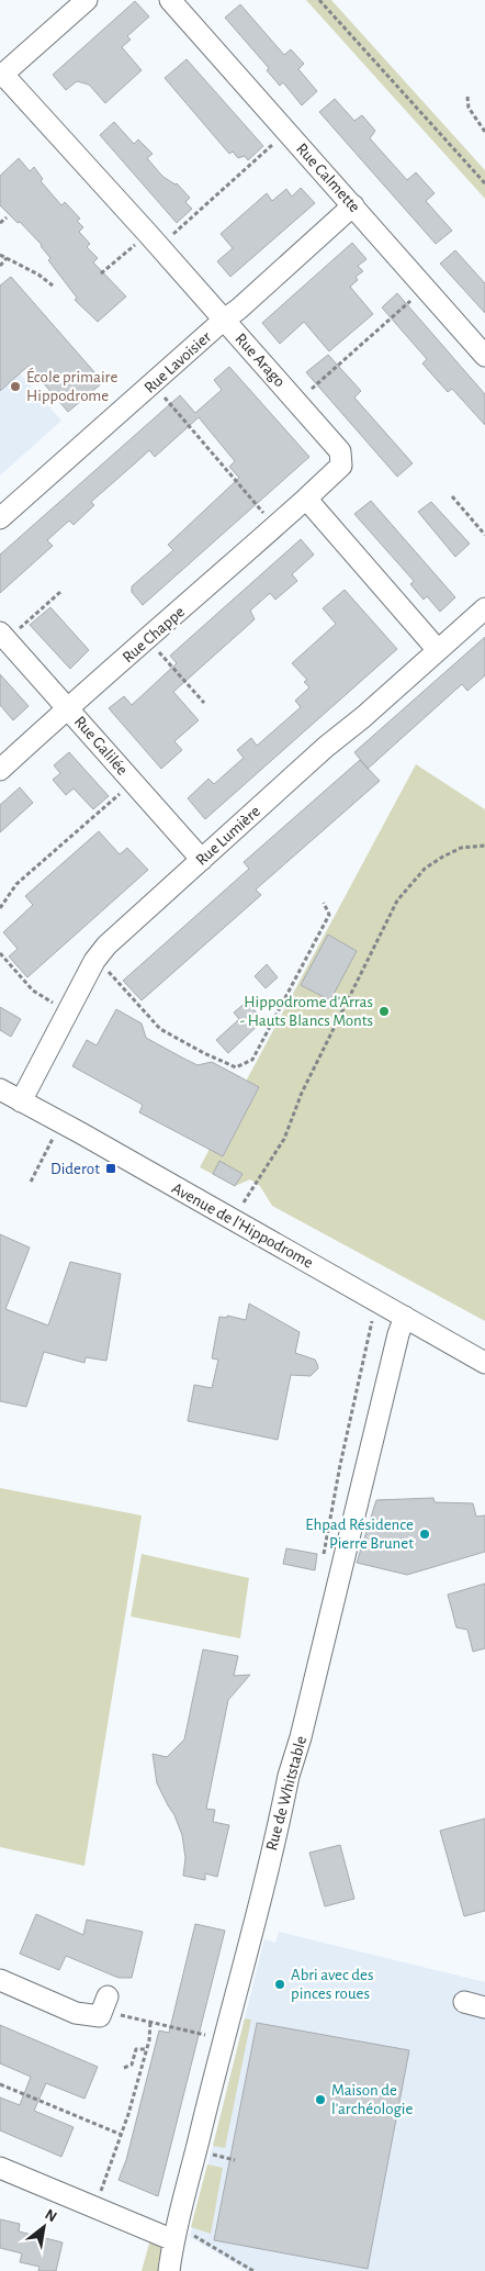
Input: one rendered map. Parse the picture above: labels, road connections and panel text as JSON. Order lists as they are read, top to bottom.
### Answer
{
  "streets": {
    "street": [
      "Rue Calmette",
      "Rue Arago",
      "Rue Lavoisier",
      "Rue Chappe",
      "Rue Galilée",
      "Rue Lumière",
      "Avenue de l'Hippodrome",
      "Rue de Whitstable"
    ]
  },
  "crossings": [
    ["Rue Calmette", "Rue Lavoisier"],
    ["Rue Arago", "Rue Lavoisier"],
    ["Rue Arago", "Rue Chappe"],
    ["Rue Chappe", "Rue Galilée"],
    ["Rue Galilée", "Rue Lumière"],
    ["Rue Lumière", "Avenue de l'Hippodrome"],
    ["Avenue de l'Hippodrome", "Rue de Whitstable"]
  ],
  "places": {
    "other": [
      "École primaire Hippodrome",
      "Hippodrome d'Arras - Hauts Blancs Monts",
      "Ehpad Résidence Pierre Brunet",
      "Abri avec des pinces roues",
      "Maison de l'archéologie"
    ],
    "transit": ["Diderot"]
  },
  "north": "top right"
}
